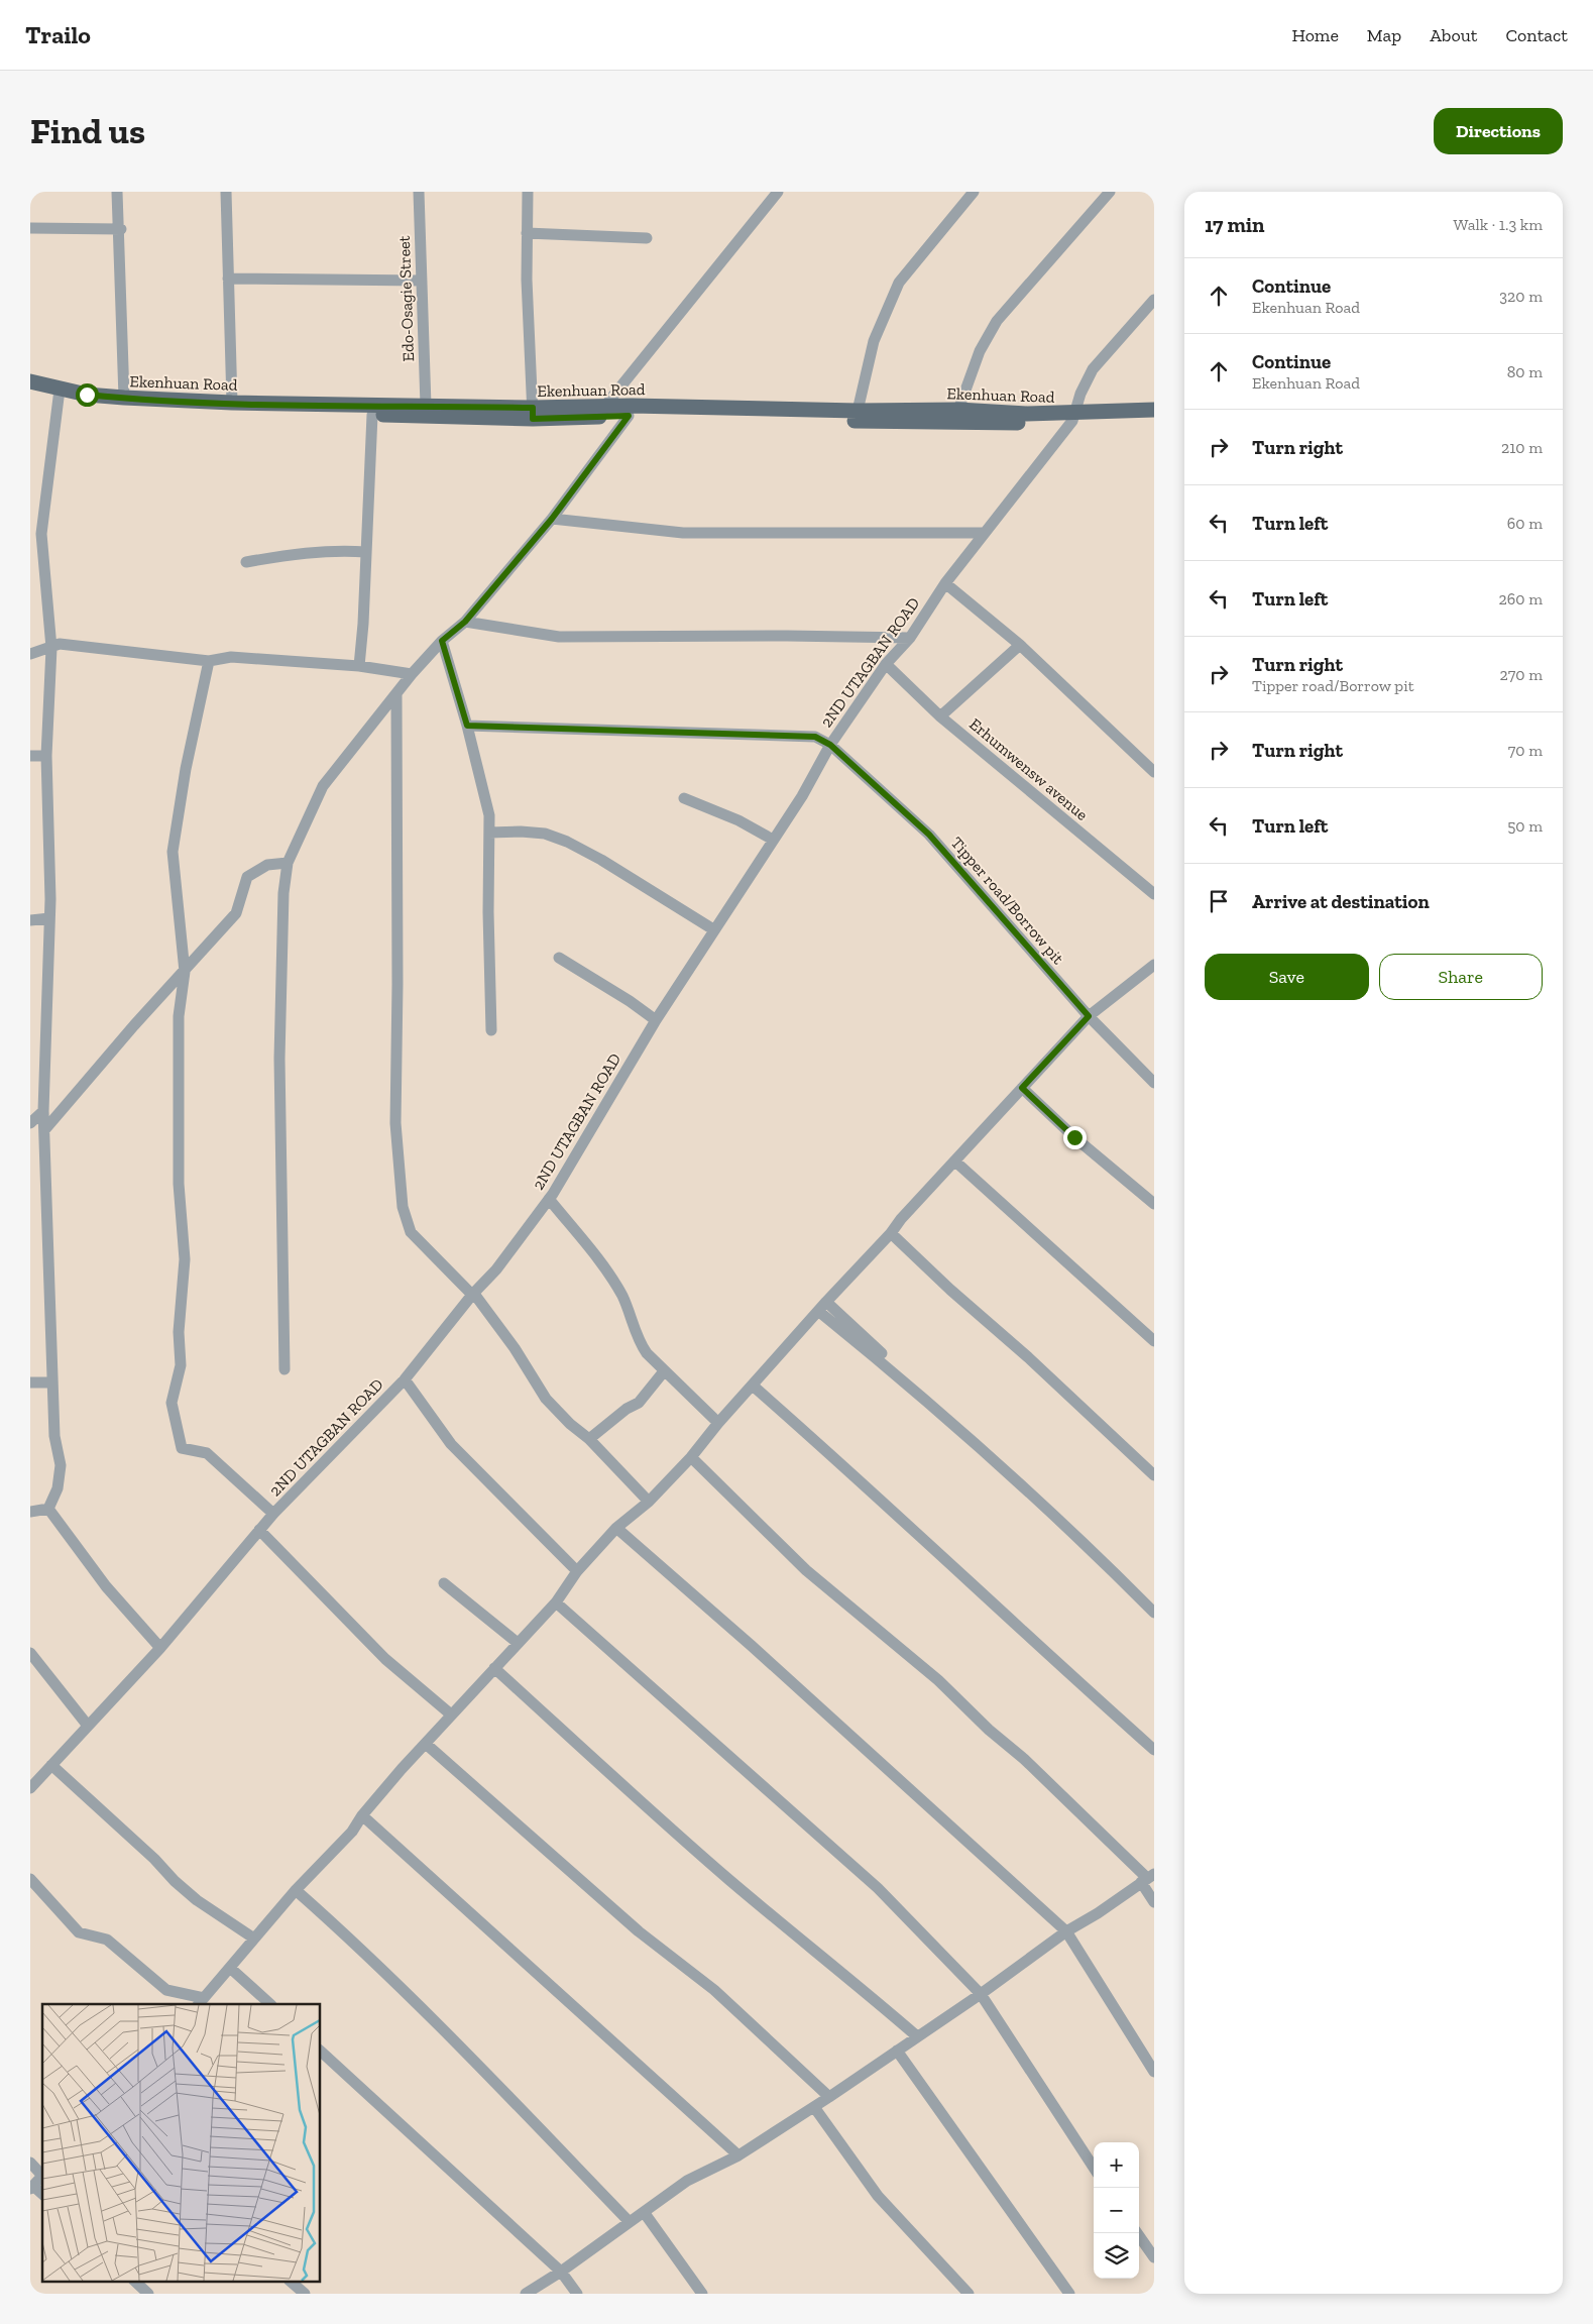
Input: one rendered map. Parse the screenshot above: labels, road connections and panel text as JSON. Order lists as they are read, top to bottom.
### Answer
{
  "streets": {
    "main road": ["Ekenhuan Road"],
    "street": [
      "Edo-Osagie Street",
      "2ND UTAGBAN ROAD",
      "Erhumwensw avenue",
      "Tipper road/Borrow pit"
    ]
  },
  "crossings": [
    ["Edo-Osagie Street", "Ekenhuan Road"],
    ["Ekenhuan Road", "2ND UTAGBAN ROAD"],
    ["2ND UTAGBAN ROAD", "Erhumwensw avenue"],
    ["2ND UTAGBAN ROAD", "Tipper road/Borrow pit"]
  ],
  "page": {
    "header": "Trailo",
    "nav": [
      "Home",
      "Map",
      "About",
      "Contact"
    ],
    "buttons": [
      "Directions",
      ["Save", "Share"]
    ],
    "title": "Find us",
    "heading": ["17 min", "Walk · 1.3 km"],
    "list": [
      ["Continue", "Ekenhuan Road", "320 m"],
      ["Continue", "Ekenhuan Road", "80 m"],
      ["Turn right", "210 m"],
      ["Turn left", "60 m"],
      ["Turn left", "260 m"],
      ["Turn right", "Tipper road/Borrow pit", "270 m"],
      ["Turn right", "70 m"],
      ["Turn left", "50 m"],
      "Arrive at destination"
    ],
    "map_buttons": ["+", "−"]
  }
}
